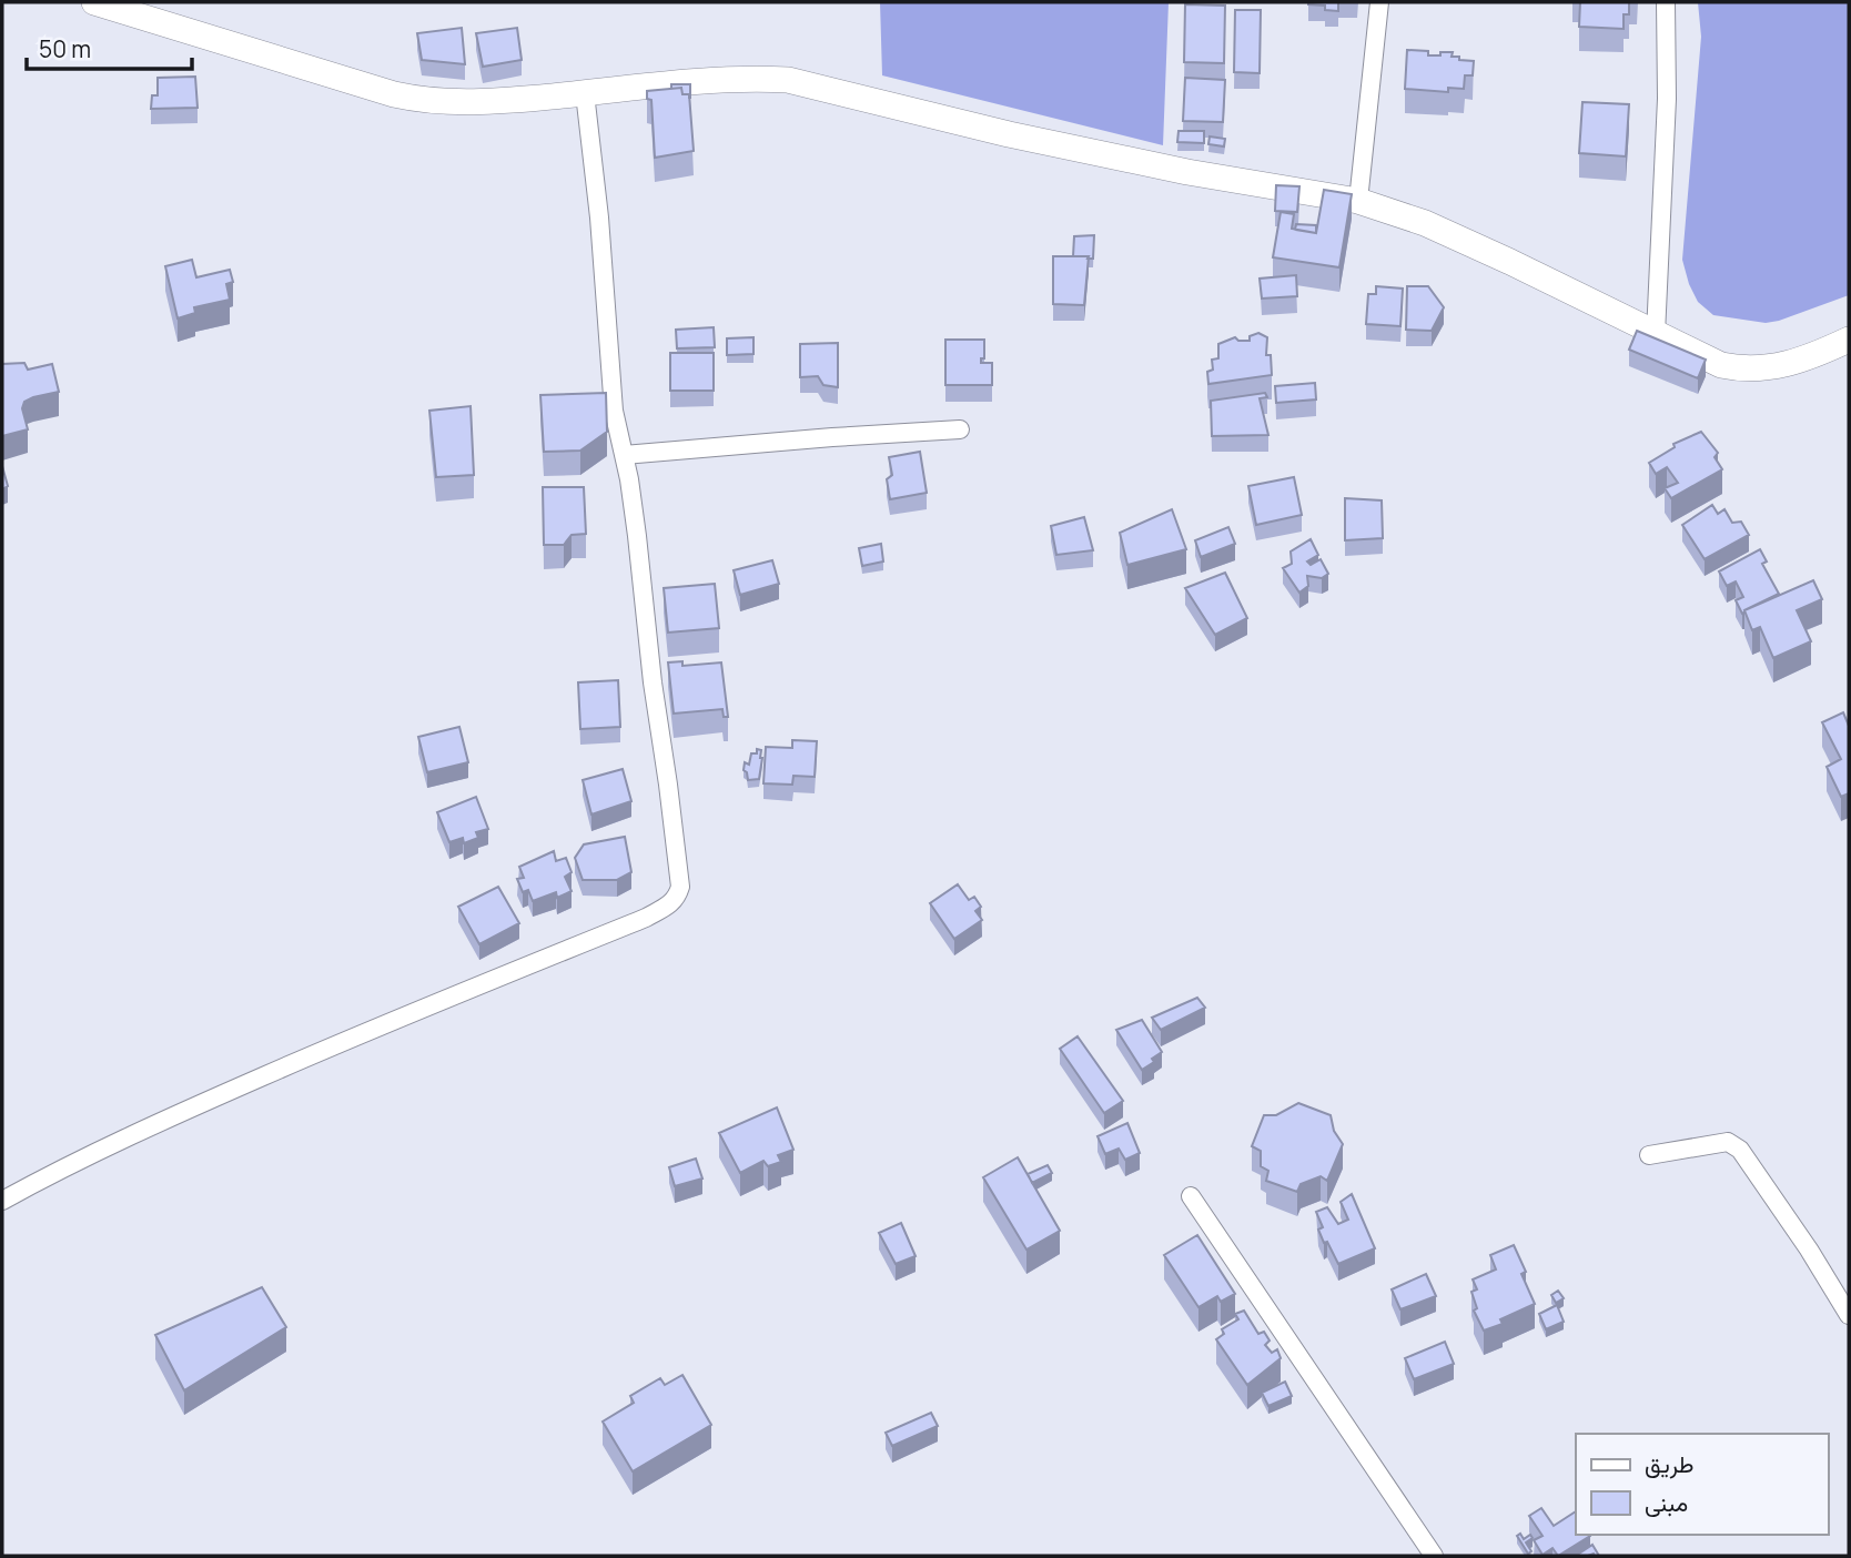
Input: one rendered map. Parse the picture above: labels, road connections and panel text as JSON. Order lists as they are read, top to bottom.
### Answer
{
  "legend": ["طريق", "مبنى"],
  "scale_bar": "50 m"
}
